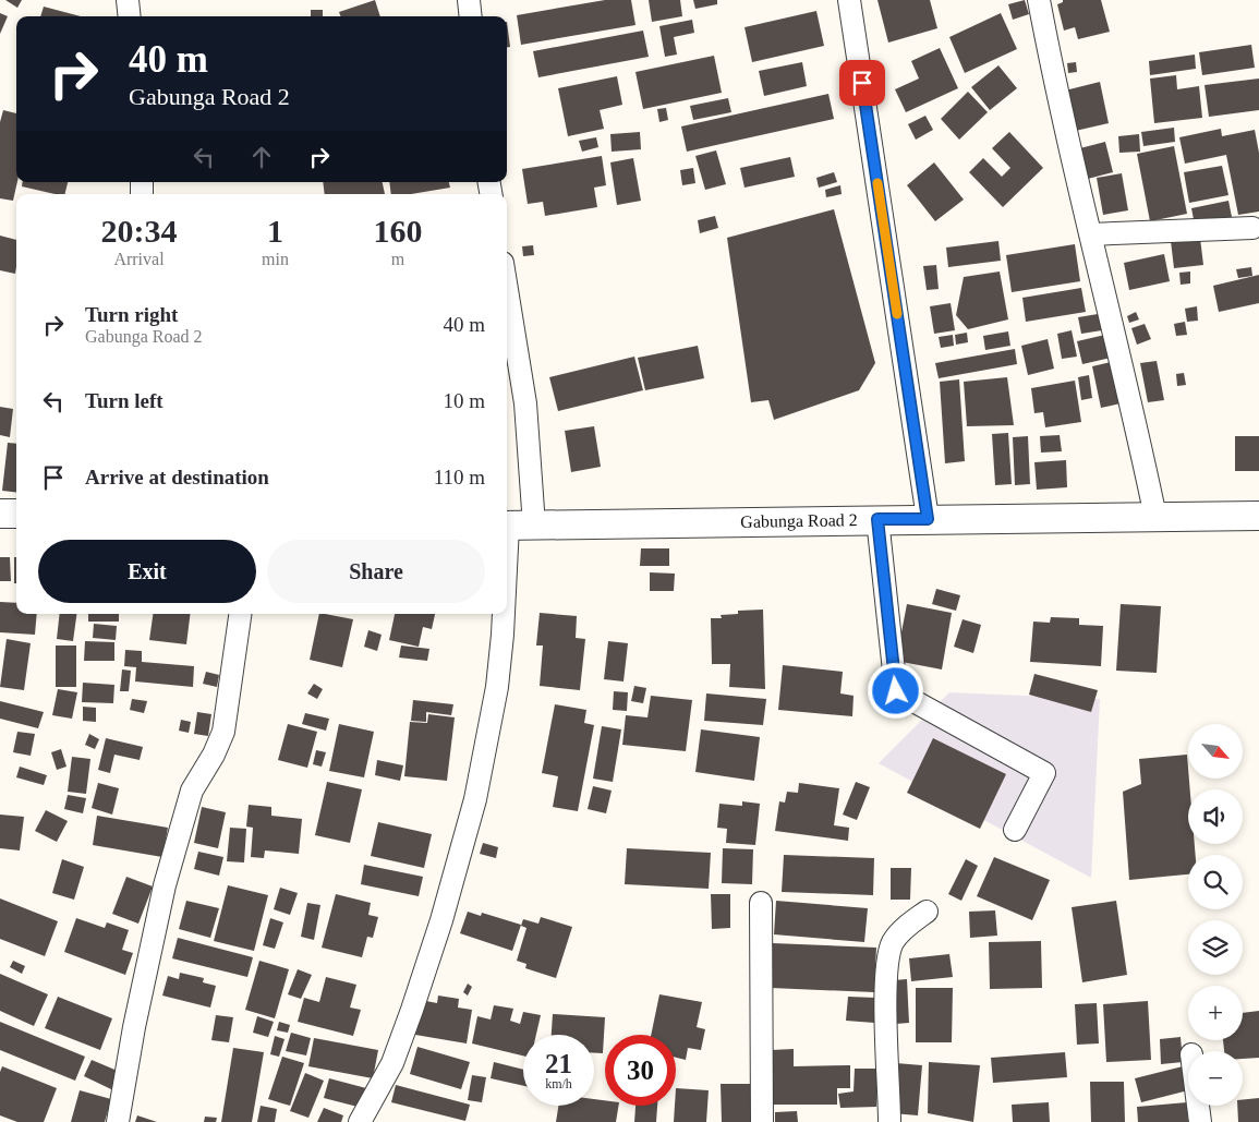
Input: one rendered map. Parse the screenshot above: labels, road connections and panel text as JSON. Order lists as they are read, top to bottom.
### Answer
{
  "streets": {
    "street": ["Gabunga Road 2"]
  },
  "north": "bottom right",
  "page": {
    "turn": ["40 m", "Gabunga Road 2"],
    "eta": [
      "20:34",
      "Arrival",
      "1",
      "min",
      "160",
      "m"
    ],
    "list": [
      {
        "name": "Turn right",
        "note": "Gabunga Road 2",
        "value": "40 m"
      },
      {
        "name": "Turn left",
        "value": "10 m"
      },
      {
        "name": "Arrive at destination",
        "value": "110 m"
      }
    ],
    "buttons": ["Exit", "Share"],
    "map_buttons": ["+", "−"],
    "speed": "21 km/h",
    "limit": "30"
  }
}
